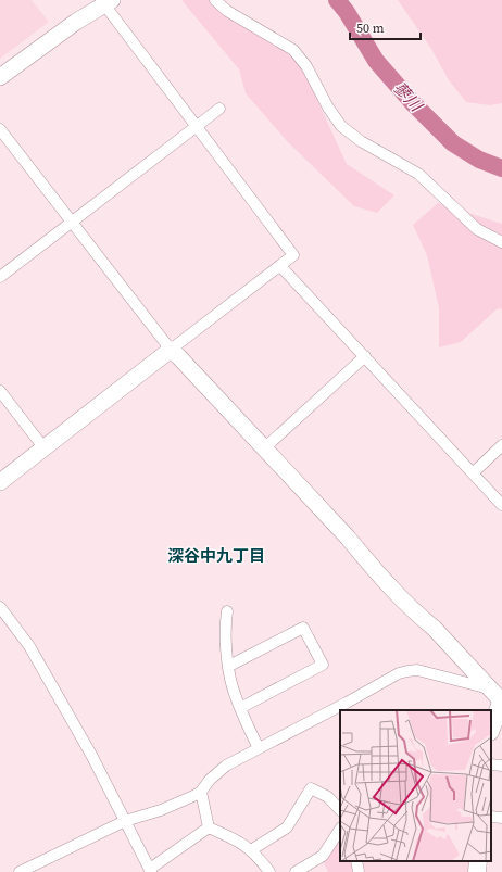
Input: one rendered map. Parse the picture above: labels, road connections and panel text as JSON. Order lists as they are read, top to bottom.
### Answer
{
  "districts": ["深谷中九丁目"],
  "water": ["蓼川"],
  "scale_bar": "50 m"
}
